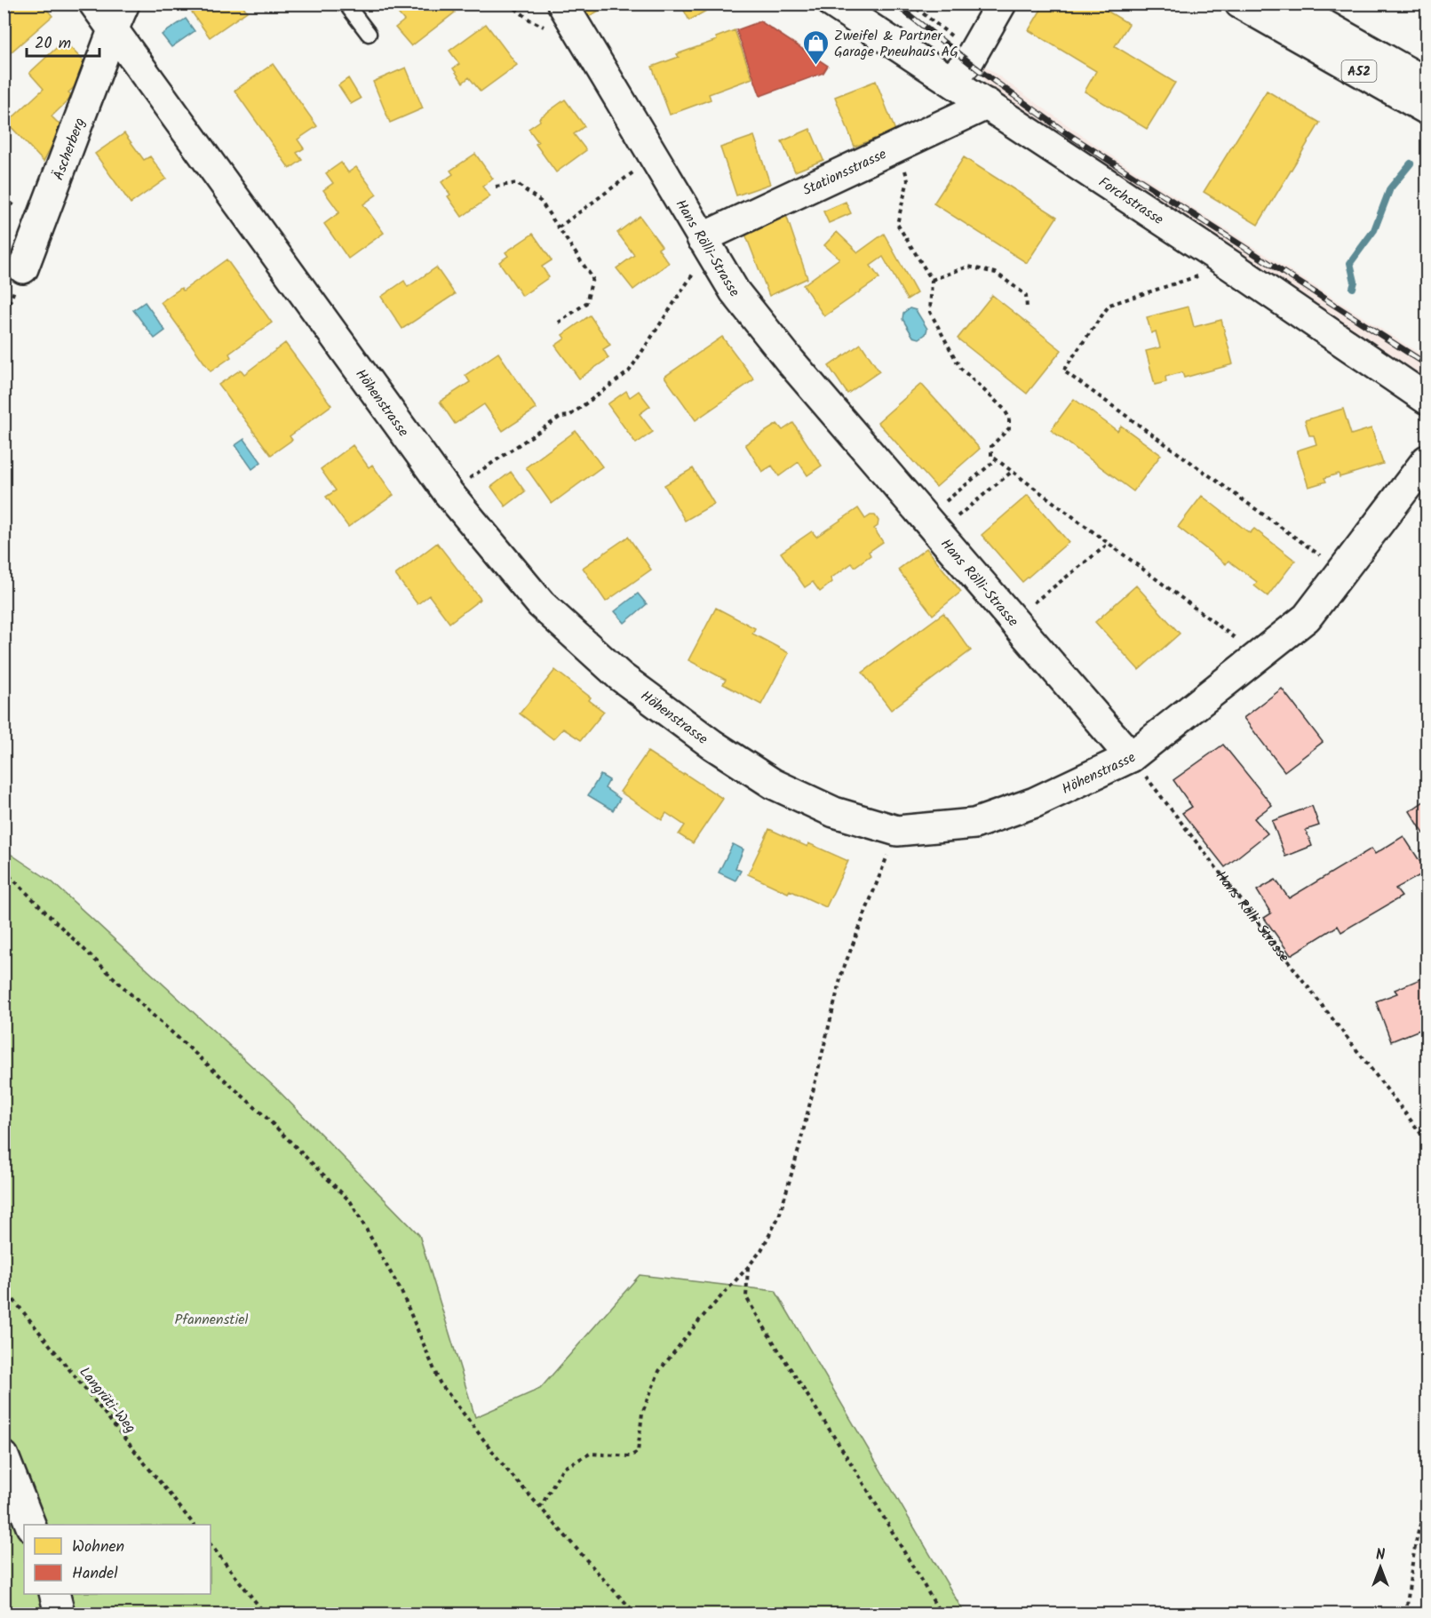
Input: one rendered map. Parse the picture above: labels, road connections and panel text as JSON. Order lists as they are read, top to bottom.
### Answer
{
  "streets": {
    "main road": [
      "A52",
      "Äscherberg",
      "Stationsstrasse",
      "Forchstrasse",
      "Hans Rölli-Strasse",
      "Höhenstrasse"
    ],
    "path": ["Langrüti-Weg"]
  },
  "crossings": [
    ["Äscherberg", "Höhenstrasse"],
    ["Stationsstrasse", "Forchstrasse"],
    ["Stationsstrasse", "Hans Rölli-Strasse"],
    ["Hans Rölli-Strasse", "Höhenstrasse"]
  ],
  "parks": ["Pfannenstiel"],
  "places": {
    "shop": ["Zweifel & Partner Garage Pneuhaus AG"]
  },
  "legend": ["Wohnen", "Handel"],
  "scale_bar": "20 m",
  "north": "top"
}
